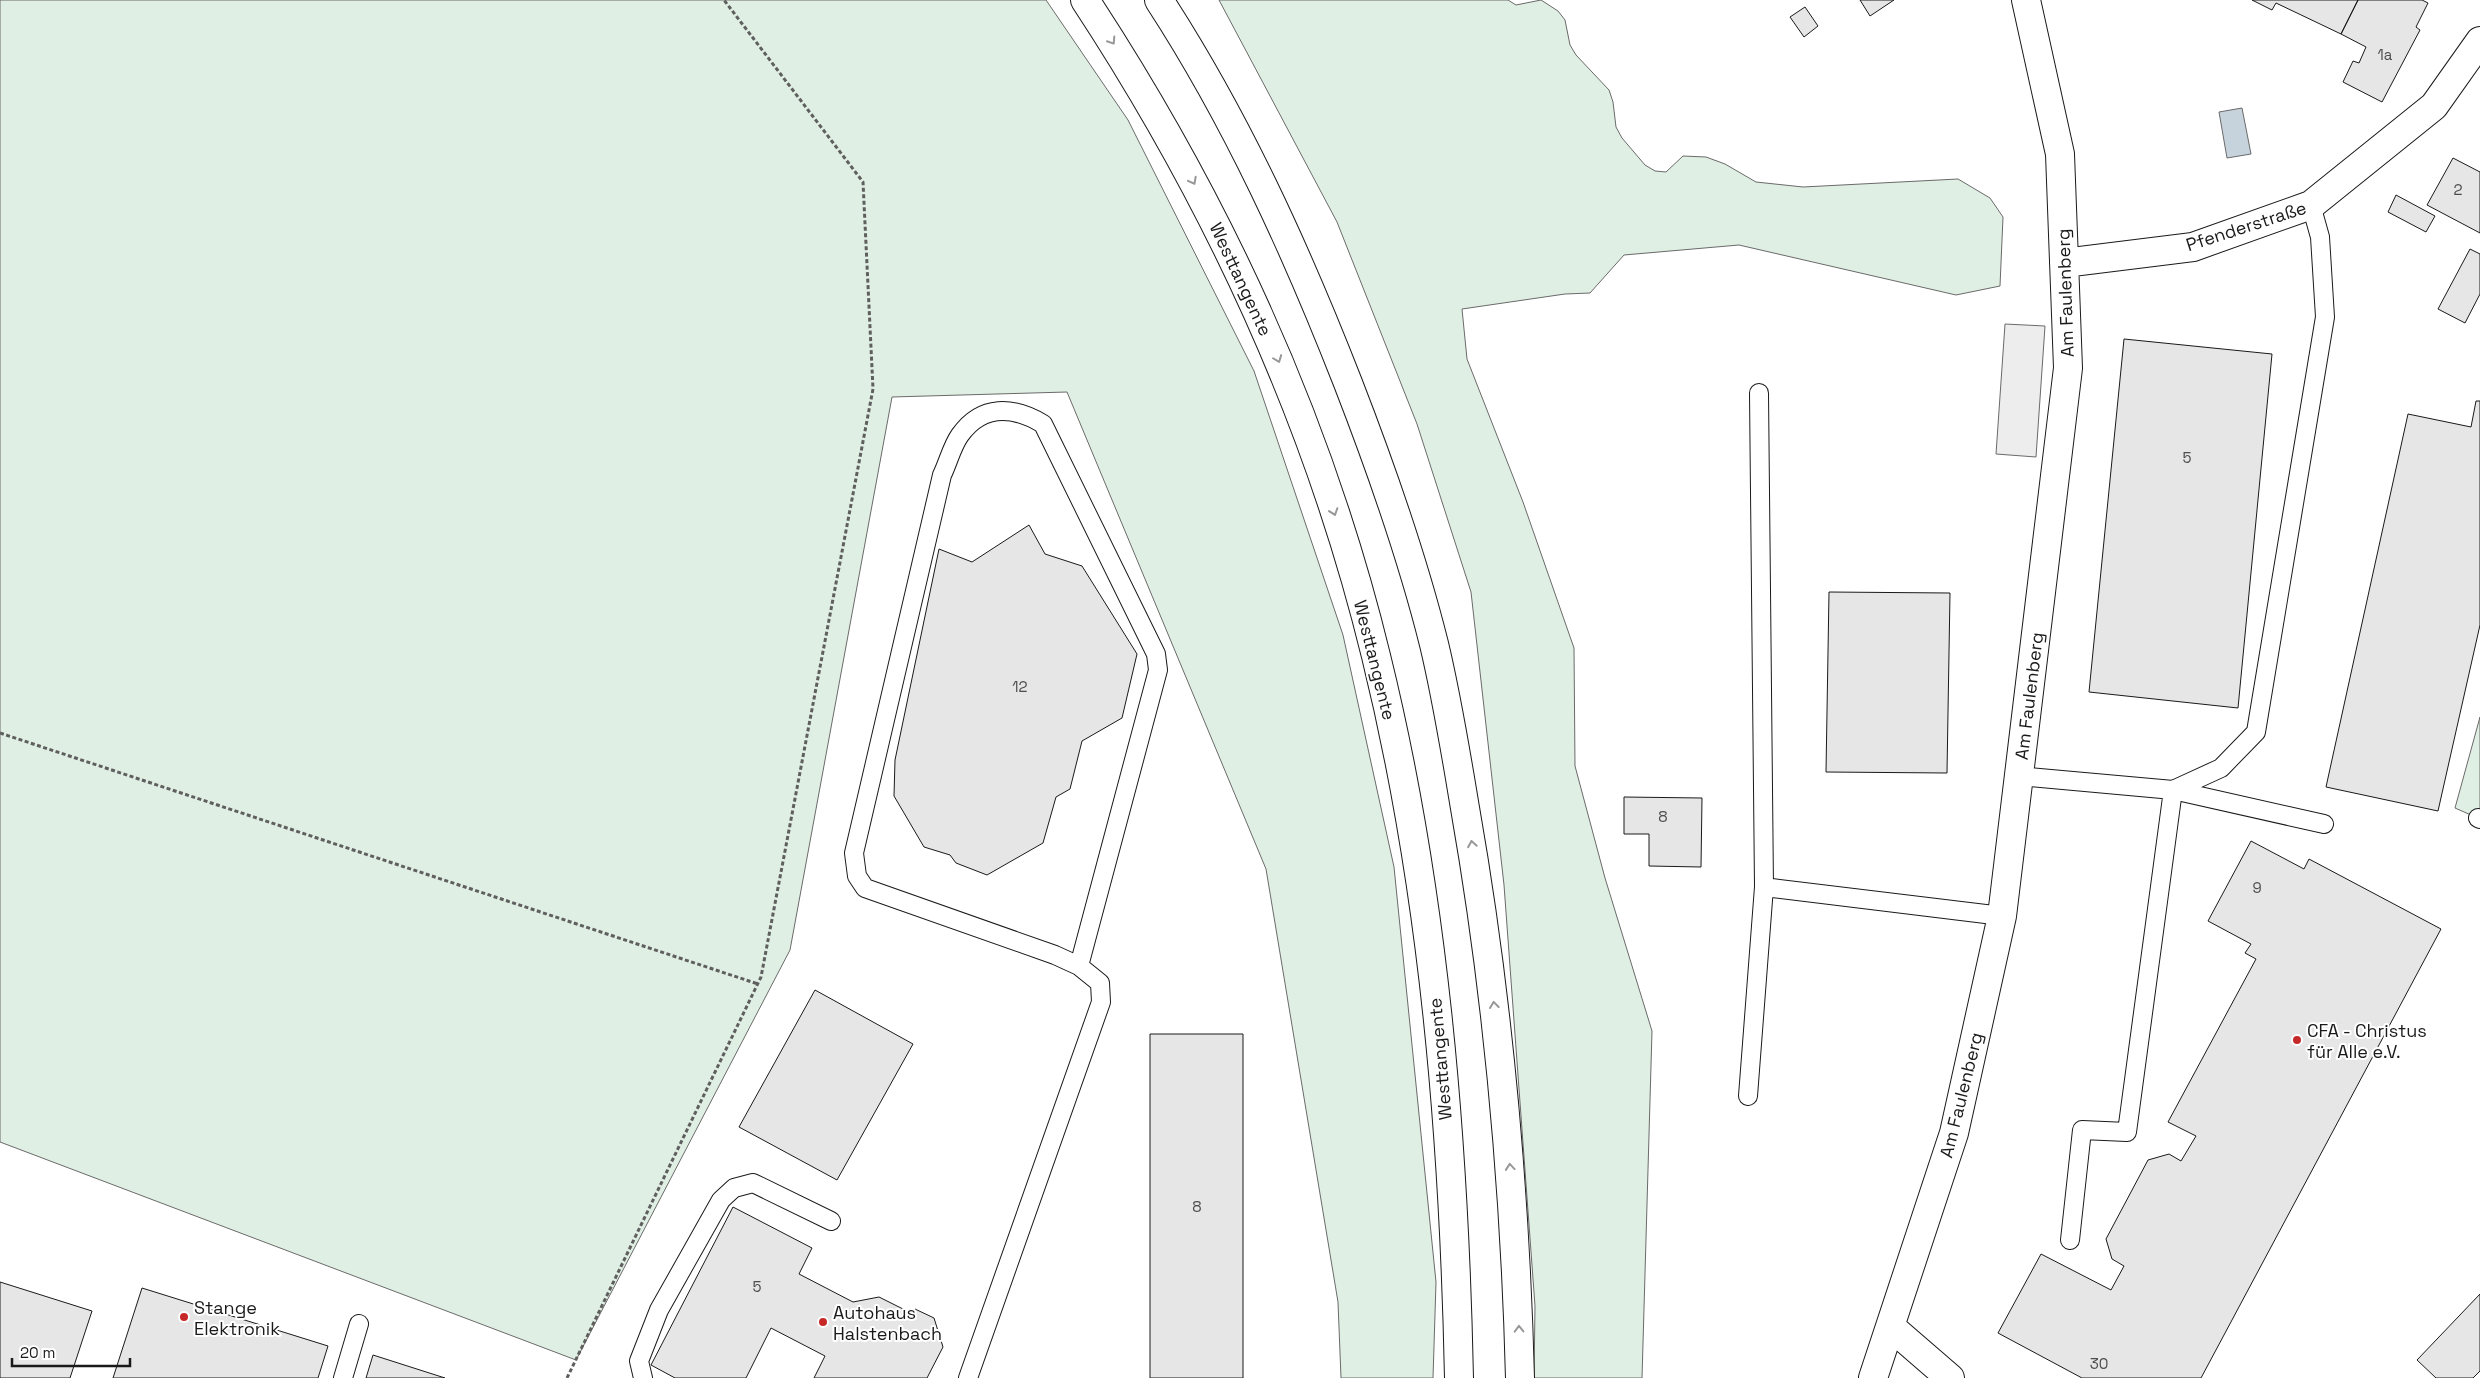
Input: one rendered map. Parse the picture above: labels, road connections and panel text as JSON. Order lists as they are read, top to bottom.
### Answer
{
  "streets": {
    "main road": ["Pfenderstraße", "Westtangente", "Am Faulenberg"]
  },
  "crossings": [
    ["Pfenderstraße", "Am Faulenberg"]
  ],
  "places": ["CFA - Christus für Alle e.V.", "Stange Elektronik", "Autohaus Halstenbach"],
  "house_numbers": [
    "1a",
    "2",
    "5",
    "12",
    "8",
    "9",
    "8",
    "5",
    "30"
  ],
  "scale_bar": "20 m"
}
